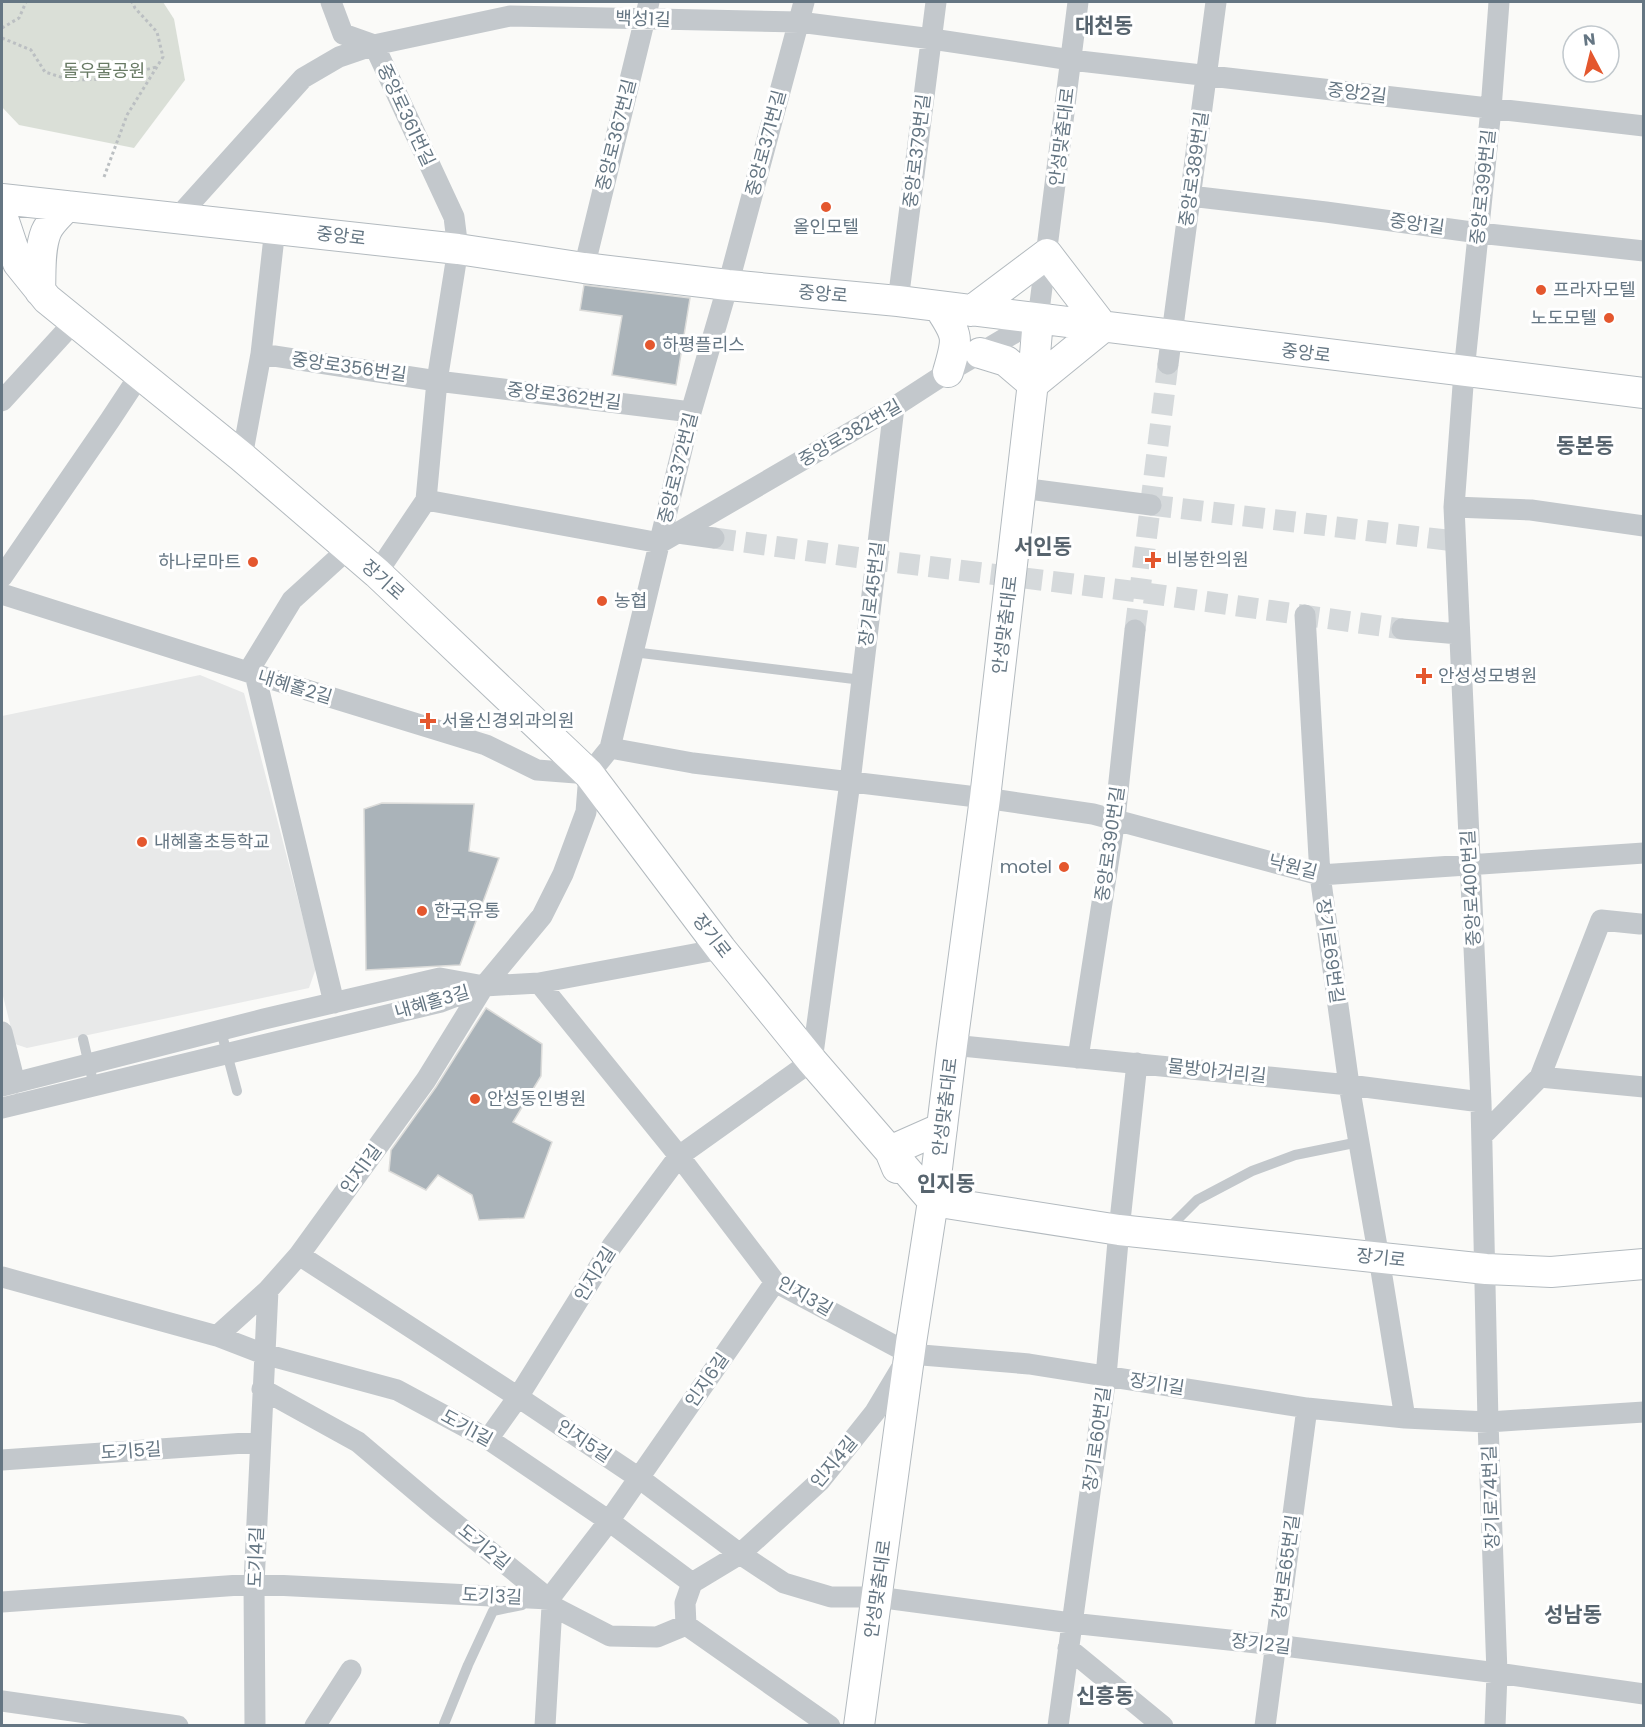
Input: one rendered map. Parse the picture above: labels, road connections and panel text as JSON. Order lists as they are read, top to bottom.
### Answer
{
  "streets": {
    "main road": ["안성맞춤대로", "중앙로", "장기로"],
    "street": [
      "백성1길",
      "중앙2길",
      "중앙로361번길",
      "중앙로367번길",
      "중앙로371번길",
      "중앙로379번길",
      "중앙로389번길",
      "중앙로399번길",
      "중앙1길",
      "중앙로356번길",
      "중앙로362번길",
      "중앙로382번길",
      "중앙로372번길",
      "장기로45번길",
      "내혜홀2길",
      "중앙로390번길",
      "낙원길",
      "중앙로400번길",
      "장기로69번길",
      "내혜홀3길",
      "물방아거리길",
      "인지1길",
      "인지2길",
      "인지3길",
      "인지6길",
      "장기1길",
      "도기1길",
      "장기로60번길",
      "인지5길",
      "도기5길",
      "인지4길",
      "장기로74번길",
      "도기2길",
      "도기4길",
      "강변로65번길",
      "도기3길",
      "장기2길"
    ]
  },
  "crossings": [
    ["백성1길", "중앙2길"],
    ["백성1길", "중앙로361번길"],
    ["백성1길", "중앙로367번길"],
    ["백성1길", "안성맞춤대로"],
    ["백성1길", "중앙로371번길"],
    ["백성1길", "중앙로379번길"],
    ["백성1길", "중앙로"],
    ["중앙2길", "안성맞춤대로"],
    ["중앙2길", "중앙로389번길"],
    ["중앙2길", "중앙로399번길"],
    ["중앙로361번길", "중앙로"],
    ["중앙로367번길", "중앙로"],
    ["안성맞춤대로", "중앙로"],
    ["안성맞춤대로", "중앙로382번길"],
    ["안성맞춤대로", "장기로"],
    ["안성맞춤대로", "낙원길"],
    ["안성맞춤대로", "물방아거리길"],
    ["안성맞춤대로", "인지3길"],
    ["안성맞춤대로", "장기1길"],
    ["안성맞춤대로", "인지5길"],
    ["안성맞춤대로", "인지4길"],
    ["안성맞춤대로", "장기2길"],
    ["중앙로371번길", "중앙로"],
    ["중앙로371번길", "중앙로372번길"],
    ["중앙로379번길", "중앙로"],
    ["중앙로389번길", "중앙1길"],
    ["중앙로389번길", "중앙로"],
    ["중앙로399번길", "중앙1길"],
    ["중앙로399번길", "중앙로"],
    ["중앙로399번길", "중앙로400번길"],
    ["중앙로", "중앙로382번길"],
    ["중앙로", "중앙로372번길"],
    ["중앙로", "장기로"],
    ["중앙로", "중앙로400번길"],
    ["중앙로356번길", "중앙로362번길"],
    ["중앙로362번길", "중앙로372번길"],
    ["중앙로382번길", "중앙로372번길"],
    ["중앙로382번길", "장기로45번길"],
    ["중앙로372번길", "장기로"],
    ["중앙로372번길", "내혜홀2길"],
    ["중앙로372번길", "인지1길"],
    ["장기로", "장기로45번길"],
    ["장기로", "내혜홀2길"],
    ["장기로", "중앙로400번길"],
    ["장기로", "장기로69번길"],
    ["장기로", "인지1길"],
    ["장기로", "인지2길"],
    ["장기로", "장기로60번길"],
    ["장기로", "장기로74번길"],
    ["장기로45번길", "인지2길"],
    ["내혜홀2길", "인지1길"],
    ["중앙로390번길", "낙원길"],
    ["중앙로390번길", "물방아거리길"],
    ["낙원길", "중앙로400번길"],
    ["낙원길", "장기로69번길"],
    ["중앙로400번길", "물방아거리길"],
    ["중앙로400번길", "장기로74번길"],
    ["장기로69번길", "물방아거리길"],
    ["내혜홀3길", "인지1길"],
    ["인지1길", "도기1길"],
    ["인지1길", "인지5길"],
    ["인지1길", "도기4길"],
    ["인지2길", "인지3길"],
    ["인지2길", "도기1길"],
    ["인지2길", "인지5길"],
    ["인지3길", "인지6길"],
    ["인지3길", "장기1길"],
    ["인지3길", "인지4길"],
    ["인지6길", "도기1길"],
    ["인지6길", "인지5길"],
    ["인지6길", "도기2길"],
    ["인지6길", "도기3길"],
    ["장기1길", "장기로60번길"],
    ["장기1길", "인지4길"],
    ["장기1길", "장기로74번길"],
    ["장기1길", "강변로65번길"],
    ["도기1길", "인지4길"],
    ["도기1길", "도기4길"],
    ["장기로60번길", "장기2길"],
    ["인지5길", "인지4길"],
    ["인지5길", "장기2길"],
    ["도기5길", "도기4길"],
    ["장기로74번길", "장기2길"],
    ["도기2길", "도기4길"],
    ["도기2길", "도기3길"],
    ["도기4길", "도기3길"],
    ["강변로65번길", "장기2길"]
  ],
  "districts": [
    "대천동",
    "동본동",
    "서인동",
    "인지동",
    "성남동",
    "신흥동"
  ],
  "parks": ["돌우물공원"],
  "places": {
    "other": [
      "올인모텔",
      "프라자모텔",
      "노도모텔",
      "하평플리스",
      "하나로마트",
      "농협",
      "내혜홀초등학교",
      "motel",
      "한국유통",
      "안성동인병원"
    ],
    "health": ["비봉한의원", "안성성모병원", "서울신경외과의원"]
  },
  "north": "top"
}
